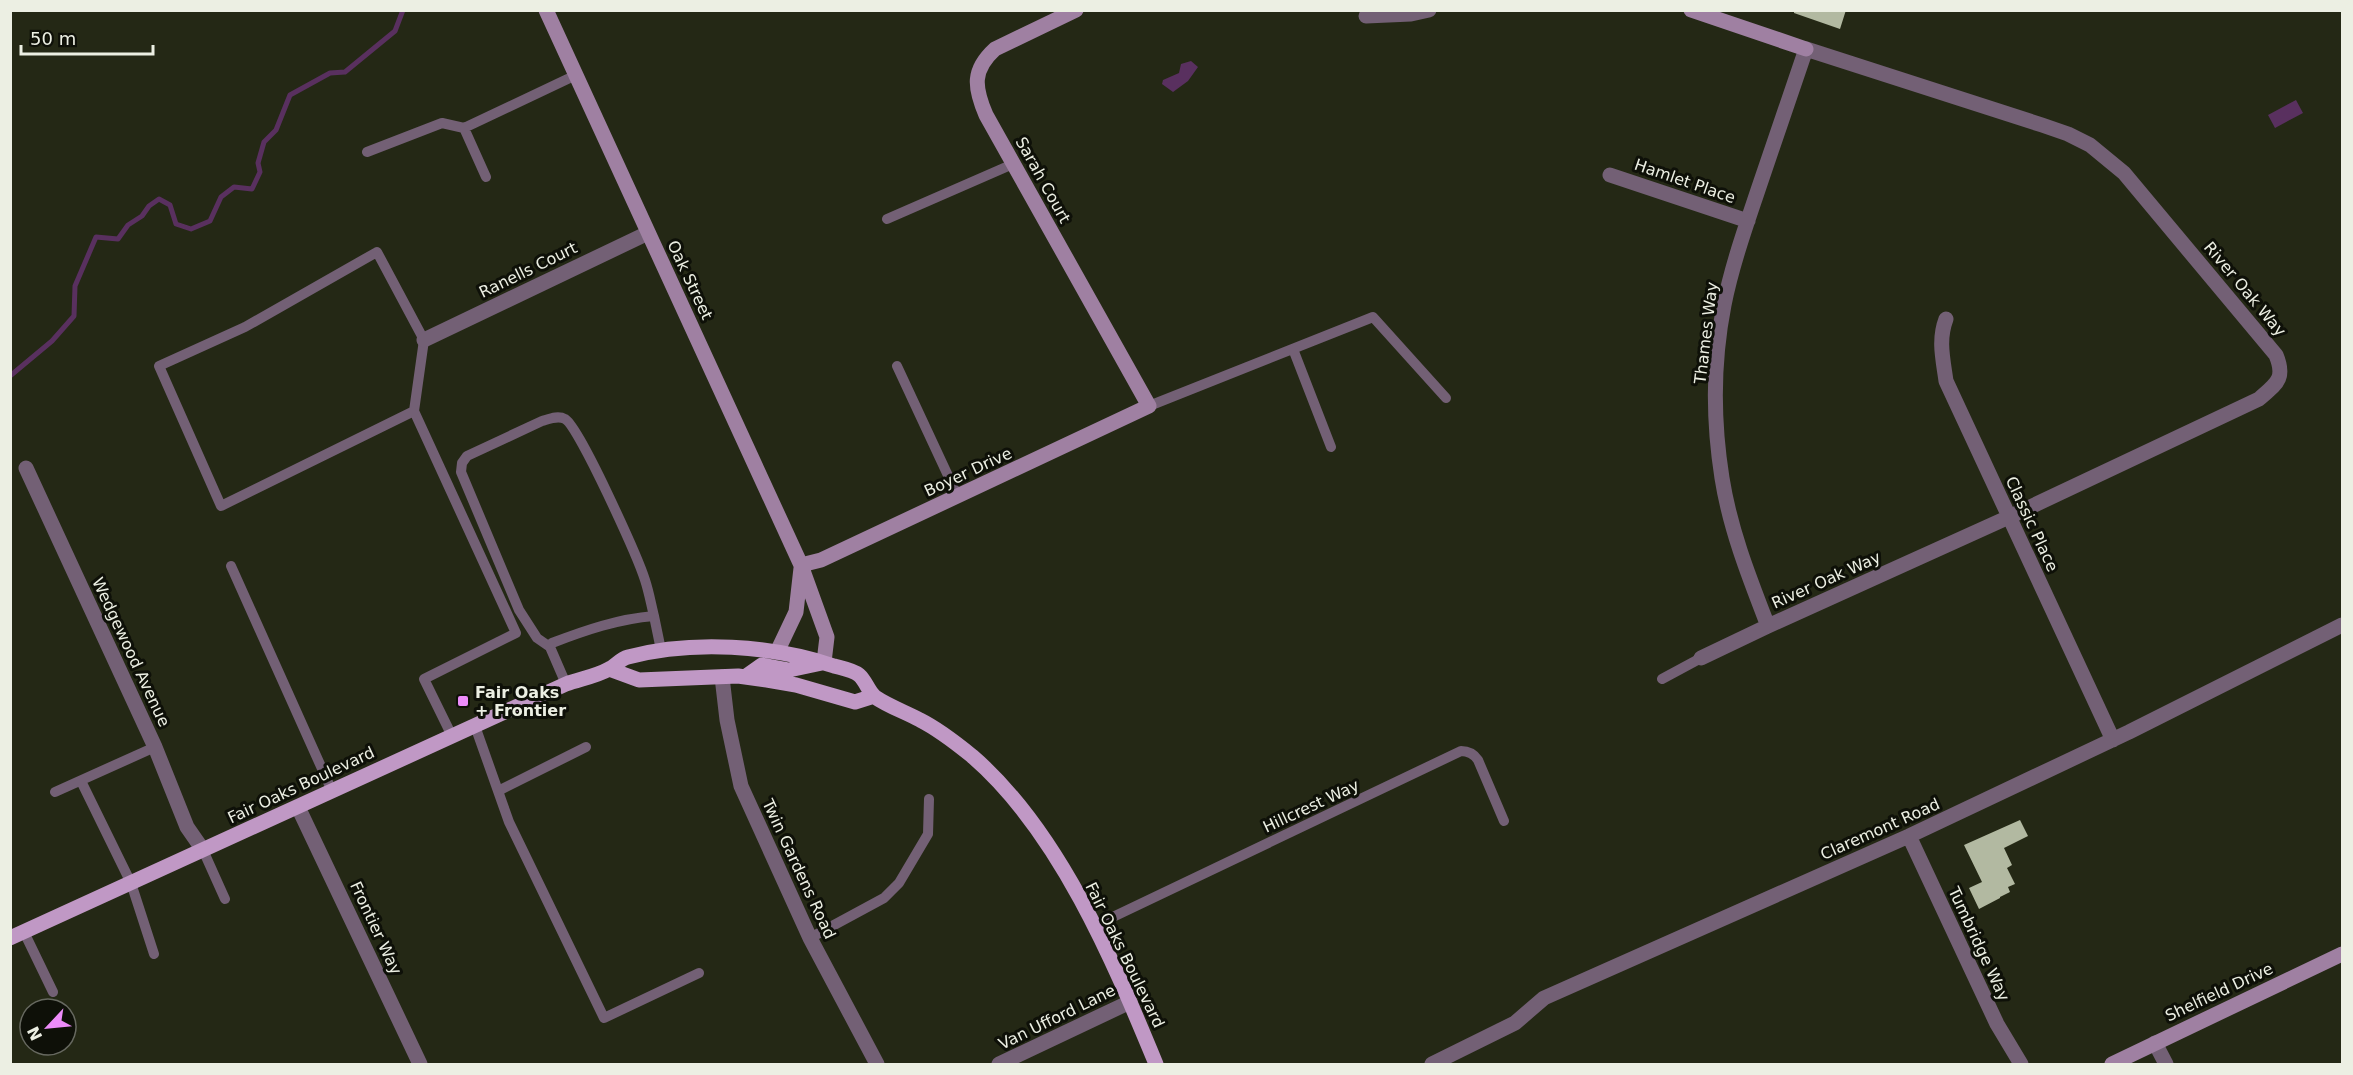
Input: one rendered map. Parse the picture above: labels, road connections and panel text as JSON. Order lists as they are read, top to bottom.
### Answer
{
  "streets": {
    "main road": ["Fair Oaks Boulevard"],
    "street": [
      "Sarah Court",
      "Hamlet Place",
      "Ranells Court",
      "Oak Street",
      "River Oak Way",
      "Thames Way",
      "Boyer Drive",
      "Classic Place",
      "Wedgewood Avenue",
      "Claremont Road",
      "Twin Gardens Road",
      "Frontier Way",
      "Tumbridge Way",
      "Shelfield Drive",
      "Van Ufford Lane"
    ],
    "lane": ["Hillcrest Way"]
  },
  "crossings": [
    ["Sarah Court", "Boyer Drive"],
    ["Hamlet Place", "Thames Way"],
    ["Ranells Court", "Oak Street"],
    ["Oak Street", "Boyer Drive"],
    ["River Oak Way", "Thames Way"],
    ["River Oak Way", "Classic Place"],
    ["Classic Place", "Claremont Road"],
    ["Wedgewood Avenue", "Fair Oaks Boulevard"],
    ["Fair Oaks Boulevard", "Hillcrest Way"],
    ["Fair Oaks Boulevard", "Frontier Way"],
    ["Fair Oaks Boulevard", "Van Ufford Lane"],
    ["Claremont Road", "Tumbridge Way"]
  ],
  "places": {
    "transit": ["Fair Oaks + Frontier"]
  },
  "scale_bar": "50 m",
  "north": "bottom left"
}
